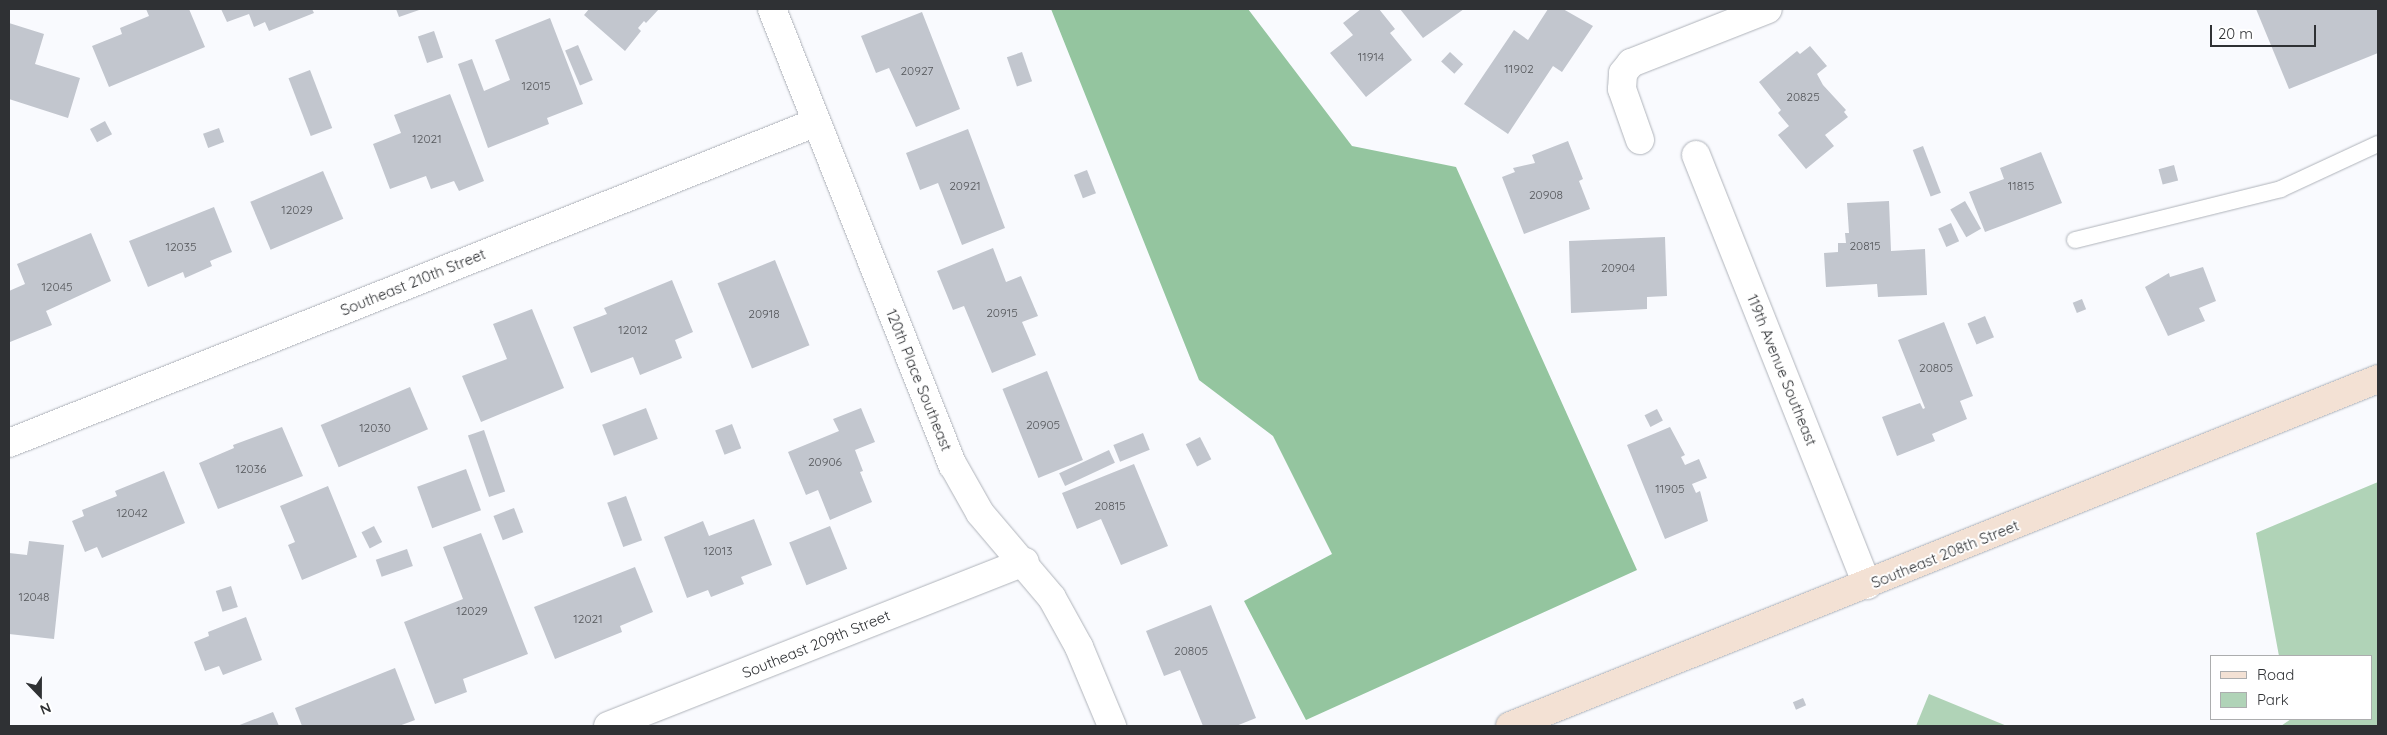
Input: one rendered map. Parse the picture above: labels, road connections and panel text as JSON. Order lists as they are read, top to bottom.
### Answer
{
  "streets": {
    "main road": ["Southeast 208th Street"],
    "street": [
      "Southeast 210th Street",
      "119th Avenue Southeast",
      "120th Place Southeast",
      "Southeast 209th Street"
    ]
  },
  "crossings": [
    ["Southeast 210th Street", "120th Place Southeast"],
    ["119th Avenue Southeast", "Southeast 208th Street"],
    ["120th Place Southeast", "Southeast 209th Street"]
  ],
  "house_numbers": [
    "11914",
    "11902",
    "20927",
    "12015",
    "20825",
    "12021",
    "20921",
    "11815",
    "20908",
    "12029",
    "20815",
    "12035",
    "20904",
    "12045",
    "20915",
    "20918",
    "12012",
    "20805",
    "20905",
    "12030",
    "20906",
    "12036",
    "11905",
    "20815",
    "12042",
    "12013",
    "12048",
    "12029",
    "12021",
    "20805"
  ],
  "legend": ["Road", "Park"],
  "scale_bar": "20 m",
  "north": "bottom"
}
